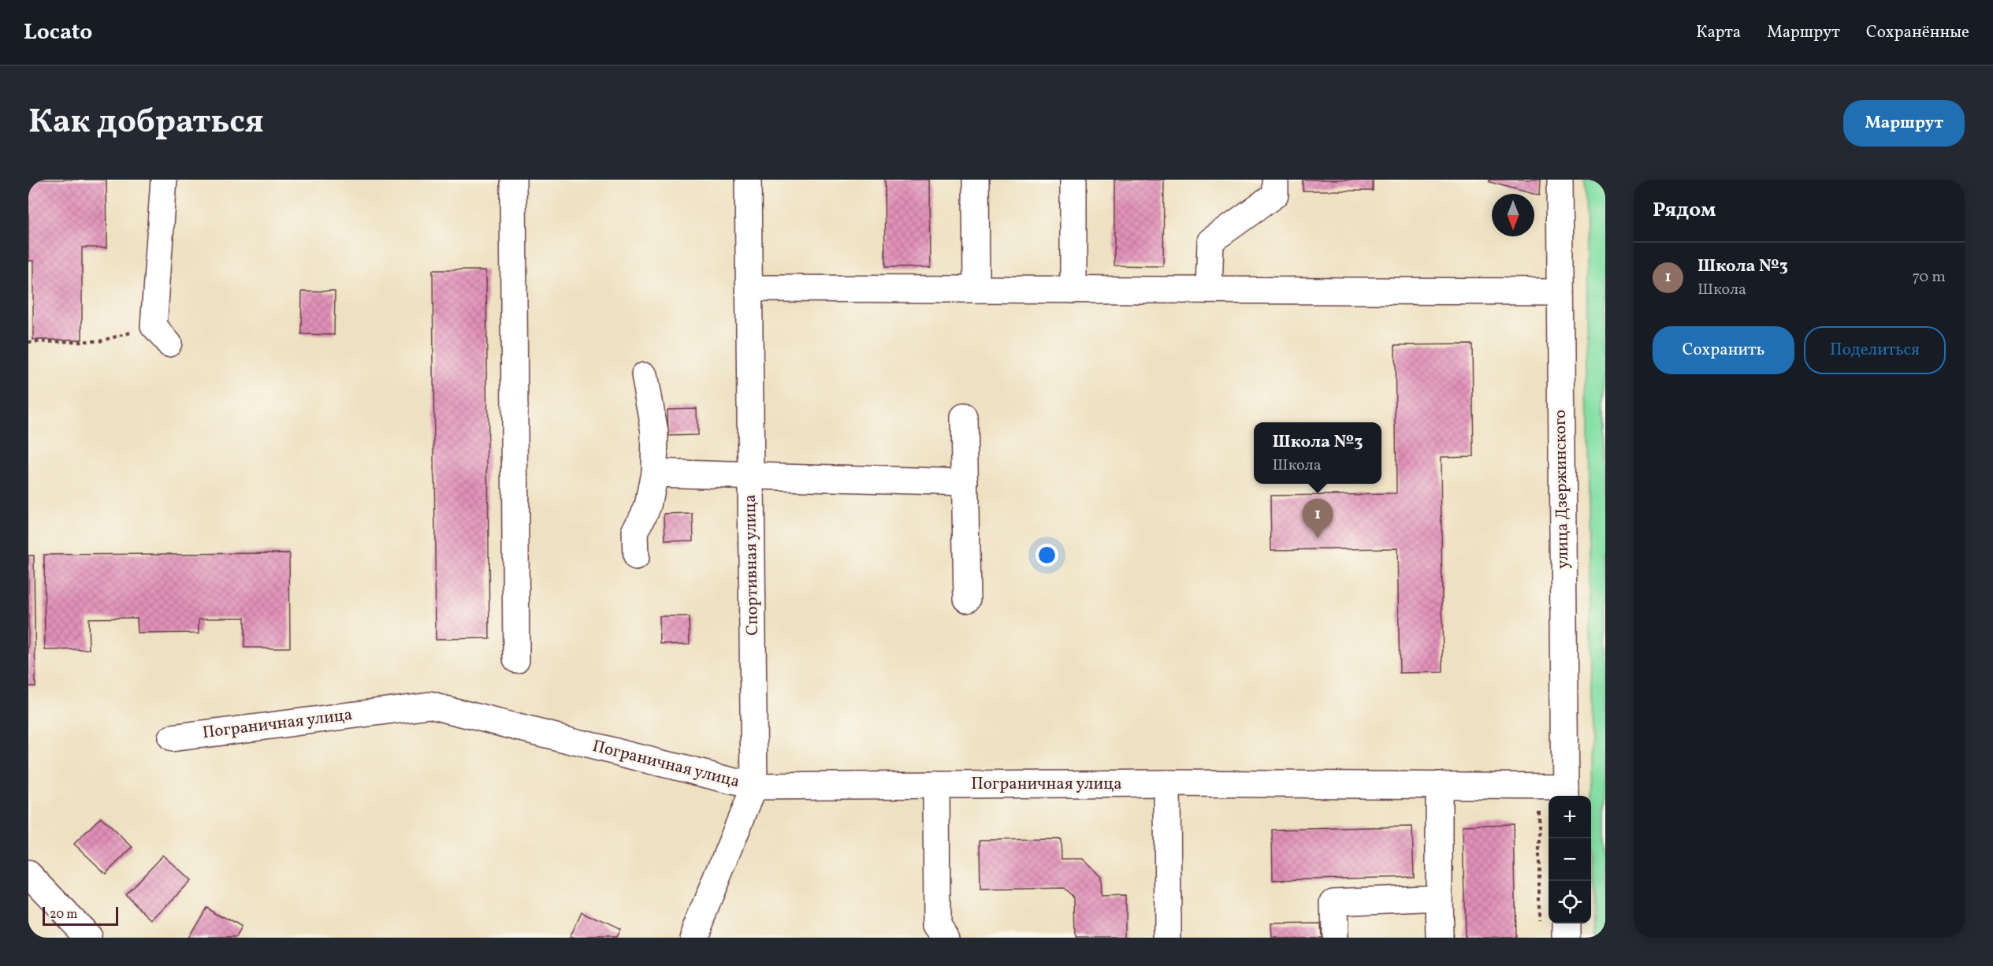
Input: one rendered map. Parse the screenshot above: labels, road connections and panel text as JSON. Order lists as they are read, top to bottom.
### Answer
{
  "streets": {
    "street": ["улица Дзержинского", "Спортивная улица", "Пограничная улица"]
  },
  "crossings": [
    ["улица Дзержинского", "Пограничная улица"],
    ["Спортивная улица", "Пограничная улица"]
  ],
  "scale_bar": "20 m",
  "north": "bottom",
  "page": {
    "header": "Locato",
    "nav": ["Карта", "Маршрут", "Сохранённые"],
    "title": "Как добраться",
    "buttons": [
      "Маршрут",
      ["Сохранить", "Поделиться"]
    ],
    "heading": "Рядом",
    "list": [
      {
        "mark": "1",
        "name": "Школа №3",
        "note": "Школа",
        "value": "70 m"
      }
    ],
    "popup": ["Школа №3", "Школа"],
    "pins": "1",
    "map_buttons": ["+", "−"],
    "scale": "20 m"
  }
}
